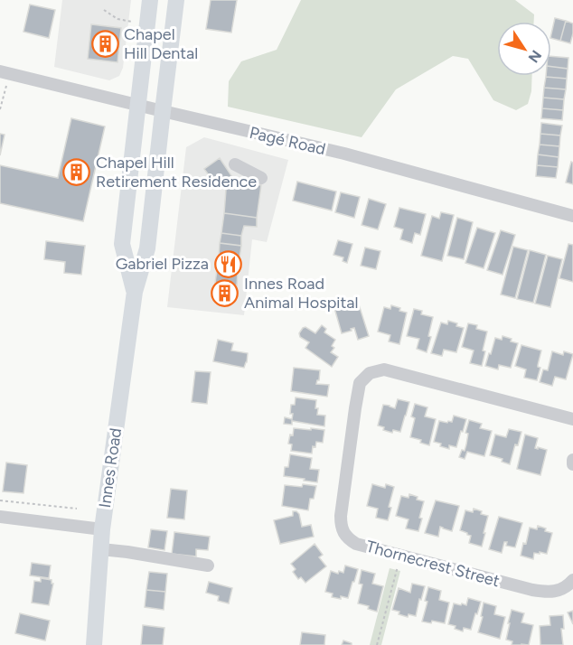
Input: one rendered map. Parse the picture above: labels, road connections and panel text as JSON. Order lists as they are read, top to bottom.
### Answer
{
  "streets": {
    "main road": ["Innes Road"],
    "street": ["Pagé Road", "Thornecrest Street"]
  },
  "crossings": [
    ["Pagé Road", "Innes Road"]
  ],
  "places": {
    "building": ["Chapel Hill Dental", "Chapel Hill Retirement Residence", "Innes Road Animal Hospital"],
    "restaurant": ["Gabriel Pizza"]
  },
  "north": "bottom right"
}
